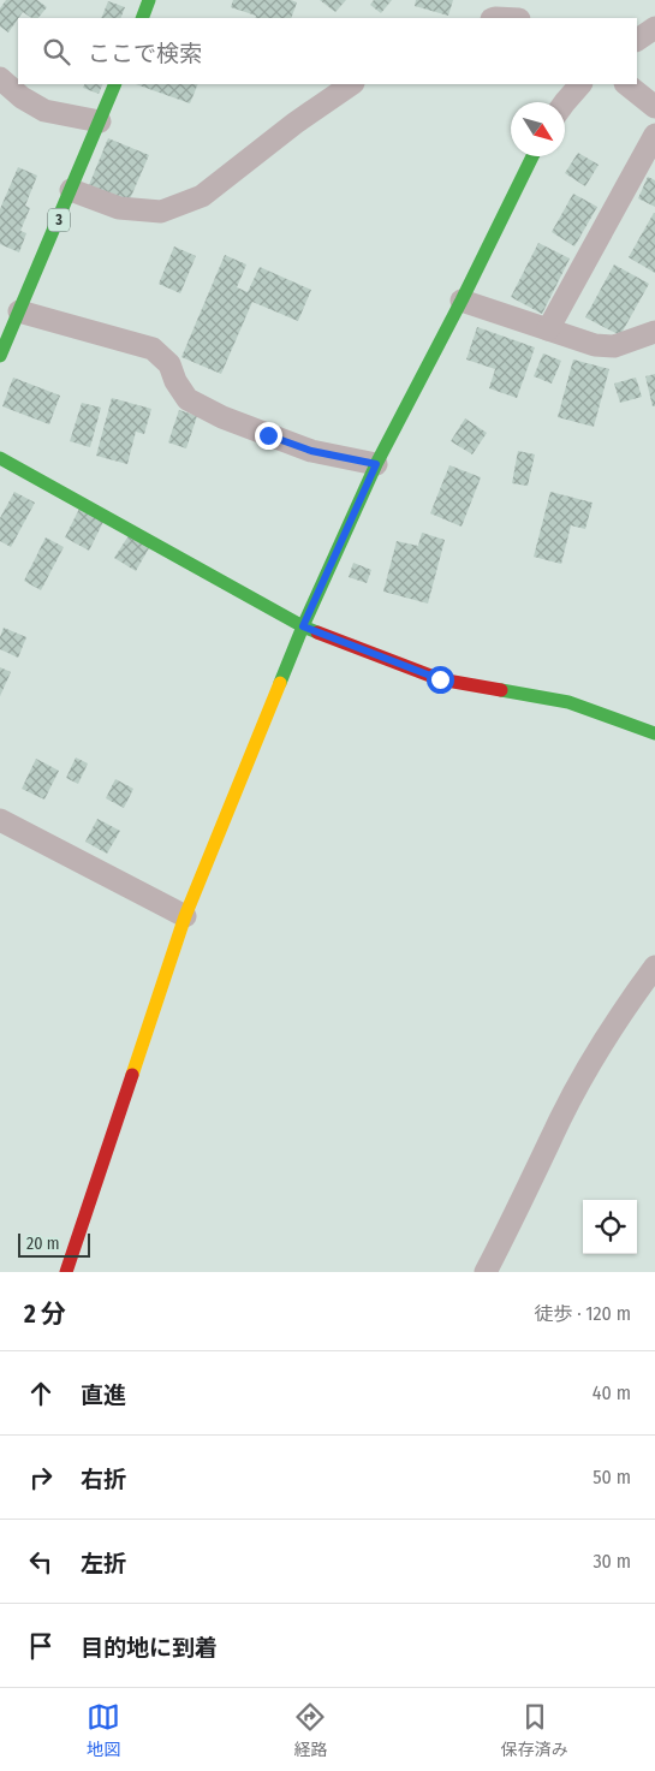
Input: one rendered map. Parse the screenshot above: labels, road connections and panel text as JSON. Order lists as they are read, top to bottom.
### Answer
{
  "streets": {
    "street": ["3"]
  },
  "scale_bar": "20 m",
  "north": "bottom right",
  "page": {
    "search": "ここで検索",
    "scale": "20 m",
    "heading": ["2 分", "徒歩 · 120 m"],
    "list": [
      ["直進", "40 m"],
      ["右折", "50 m"],
      ["左折", "30 m"],
      "目的地に到着"
    ],
    "nav": ["地図", "経路", "保存済み"]
  }
}
